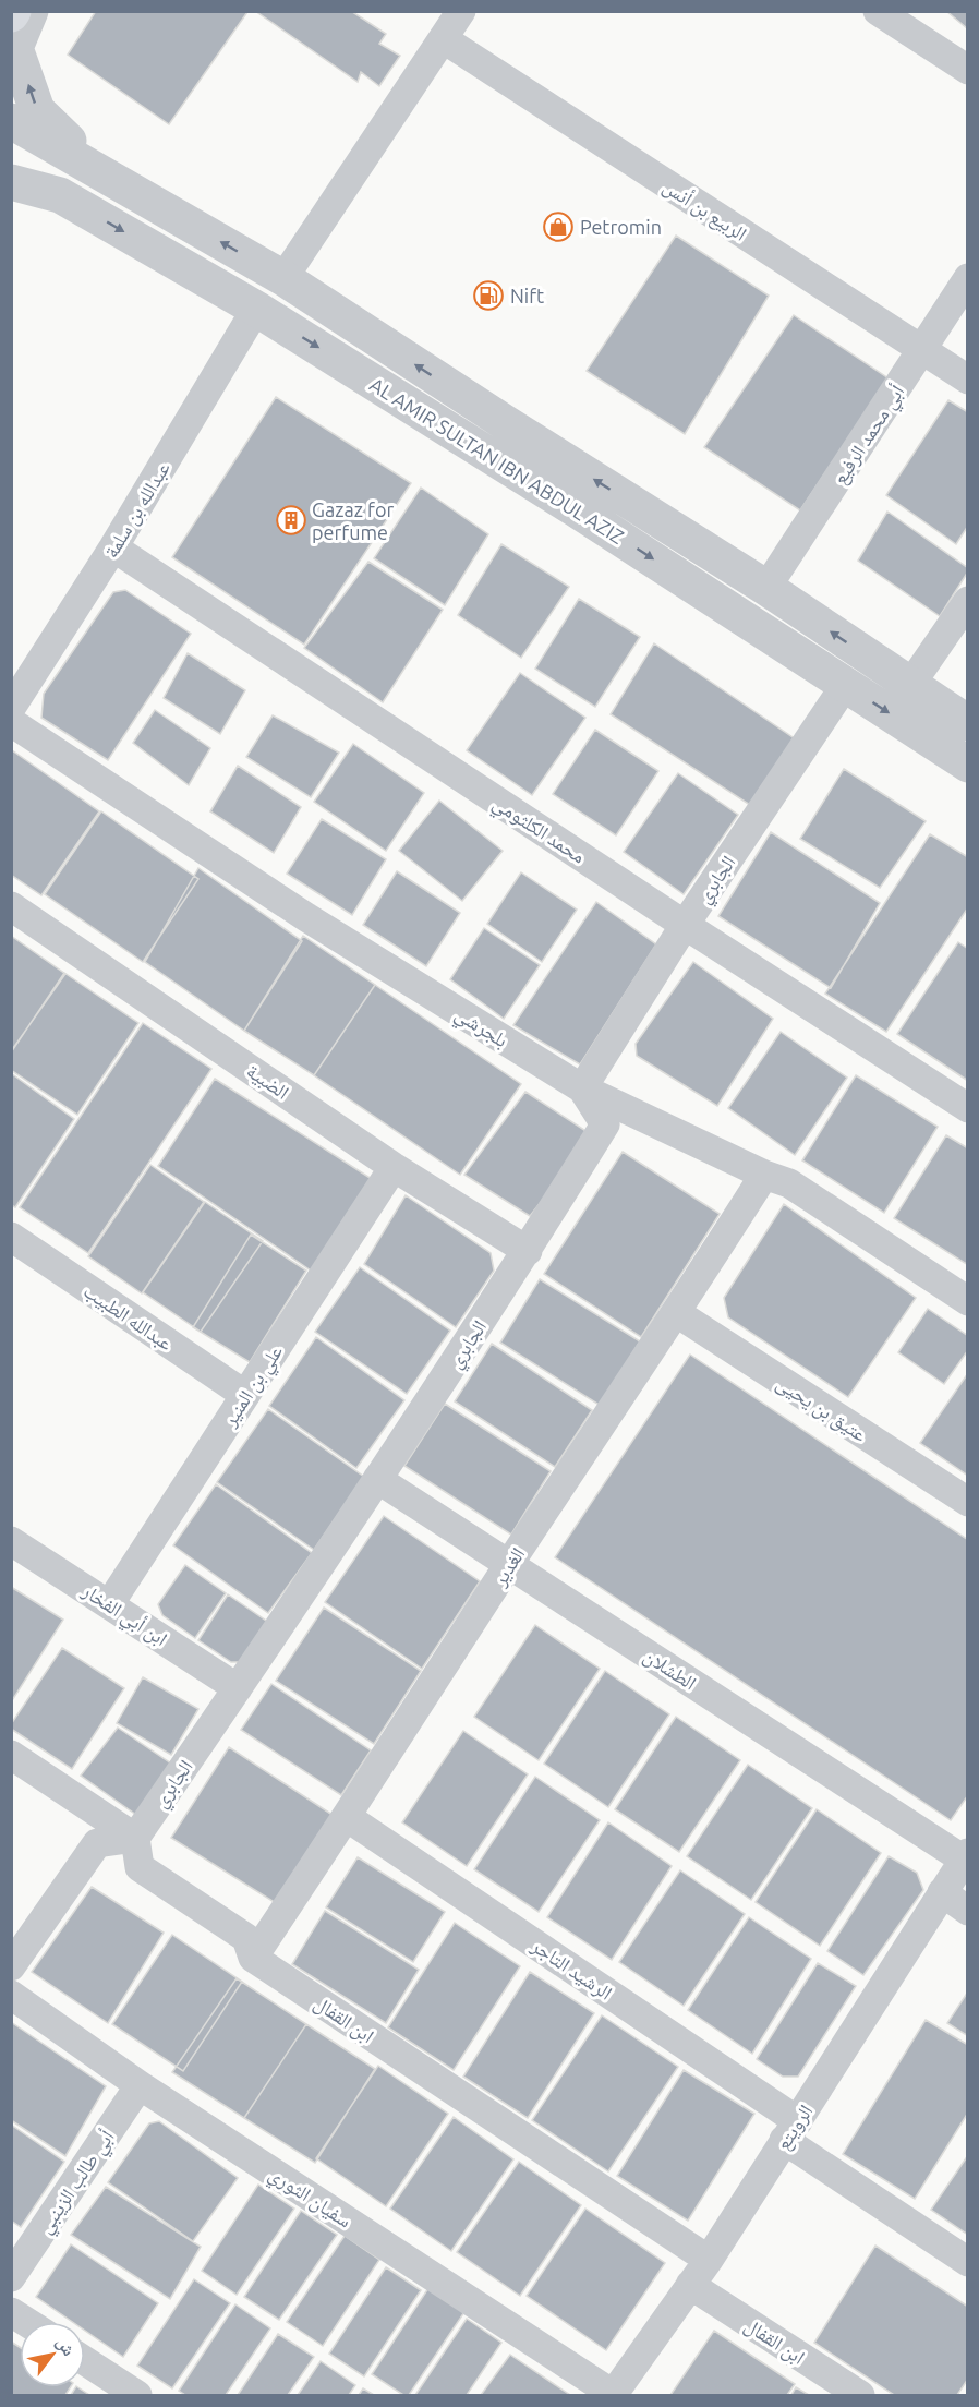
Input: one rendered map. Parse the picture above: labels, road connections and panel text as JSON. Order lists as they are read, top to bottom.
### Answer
{
  "streets": {
    "street": [
      "الربيع بن أنس",
      "أبي محمد الرفيع",
      "AL AMIR SULTAN IBN ABDUL AZIZ",
      "عبدالله بن سلمة",
      "محمد الكلثومي",
      "الجابري",
      "بلجرشي",
      "الضبية",
      "عبدالله الطبيب",
      "علي بن المنير",
      "عتيق بن يحيى",
      "الغدير",
      "ابن أبي الفخار",
      "الطشلان",
      "الرشيد التاجر",
      "ابن القفال",
      "الرويتع",
      "أبي طالب الزينبي",
      "سفيان الثوري"
    ]
  },
  "crossings": [
    ["الربيع بن أنس", "أبي محمد الرفيع"],
    ["أبي محمد الرفيع", "AL AMIR SULTAN IBN ABDUL AZIZ"],
    ["AL AMIR SULTAN IBN ABDUL AZIZ", "عبدالله بن سلمة"],
    ["AL AMIR SULTAN IBN ABDUL AZIZ", "الجابري"],
    ["عبدالله بن سلمة", "محمد الكلثومي"],
    ["محمد الكلثومي", "الجابري"],
    ["الجابري", "بلجرشي"],
    ["الجابري", "الضبية"],
    ["الجابري", "ابن أبي الفخار"],
    ["الجابري", "الطشلان"],
    ["الجابري", "ابن القفال"],
    ["بلجرشي", "الغدير"],
    ["الضبية", "علي بن المنير"],
    ["عبدالله الطبيب", "علي بن المنير"],
    ["علي بن المنير", "ابن أبي الفخار"],
    ["عتيق بن يحيى", "الغدير"],
    ["الغدير", "الطشلان"],
    ["الغدير", "الرشيد التاجر"],
    ["الغدير", "ابن القفال"],
    ["الطشلان", "الرويتع"],
    ["الرشيد التاجر", "الرويتع"],
    ["ابن القفال", "الرويتع"],
    ["الرويتع", "سفيان الثوري"],
    ["أبي طالب الزينبي", "سفيان الثوري"]
  ],
  "places": {
    "shop": ["Petromin"],
    "fuel station": ["Nift"],
    "building": ["Gazaz for perfume"]
  },
  "north": "top right"
}
